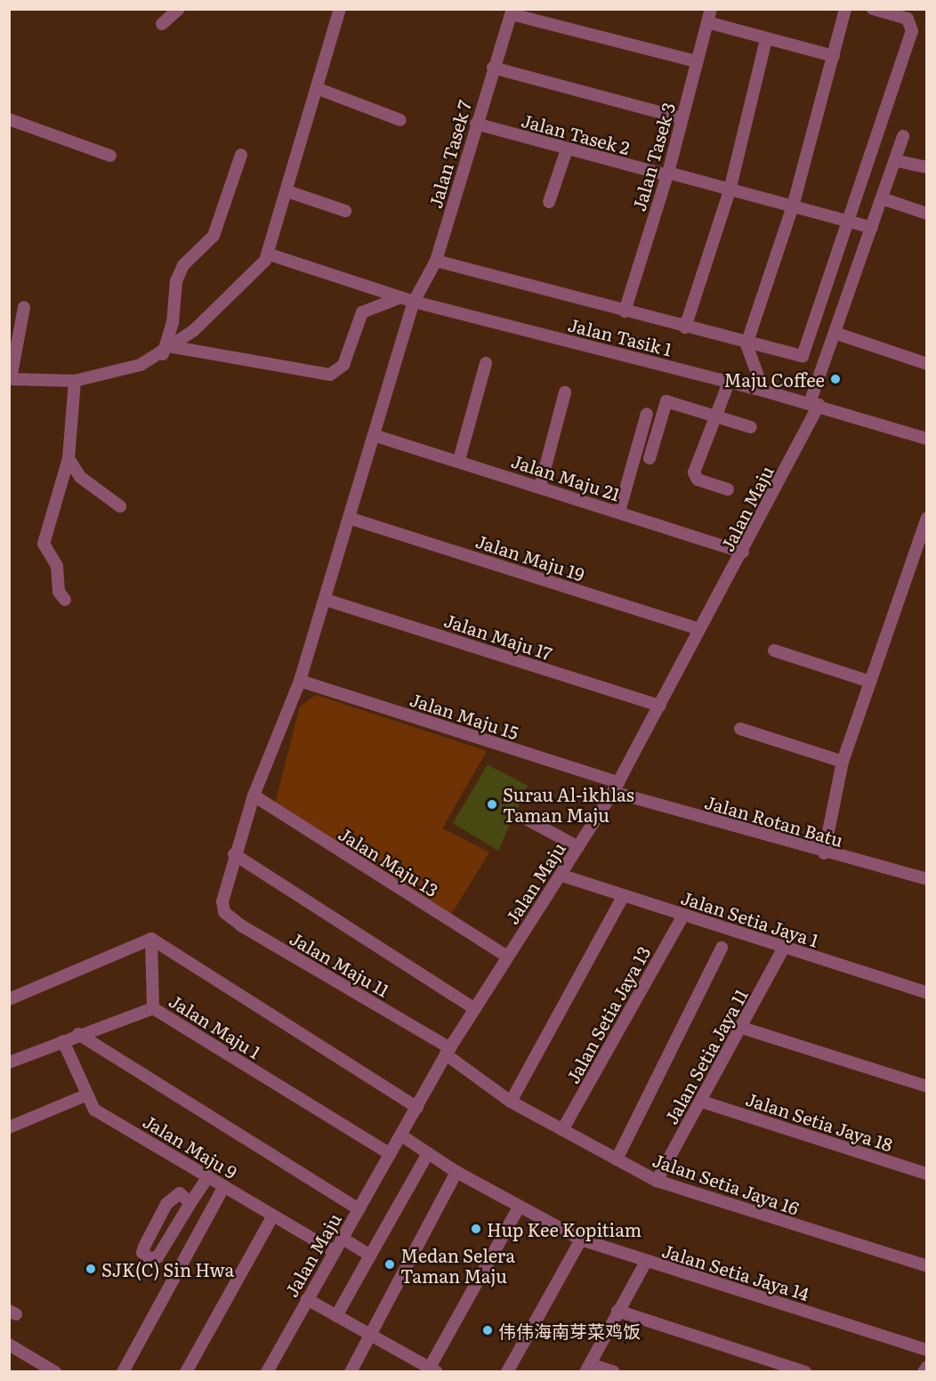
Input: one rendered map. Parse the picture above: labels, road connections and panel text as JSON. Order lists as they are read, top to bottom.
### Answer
{
  "streets": {
    "street": [
      "Jalan Tasek 2",
      "Jalan Tasek 7",
      "Jalan Tasek 3",
      "Jalan Tasik 1",
      "Jalan Maju 21",
      "Jalan Maju",
      "Jalan Maju 19",
      "Jalan Maju 17",
      "Jalan Maju 15",
      "Jalan Rotan Batu",
      "Jalan Maju 13",
      "Jalan Setia Jaya 1",
      "Jalan Maju 11",
      "Jalan Setia Jaya 13",
      "Jalan Maju 1",
      "Jalan Setia Jaya 11",
      "Jalan Setia Jaya 18",
      "Jalan Maju 9",
      "Jalan Setia Jaya 16",
      "Jalan Setia Jaya 14"
    ]
  },
  "crossings": [
    ["Jalan Tasek 2", "Jalan Tasek 7"],
    ["Jalan Tasek 2", "Jalan Tasek 3"],
    ["Jalan Tasek 2", "Jalan Maju"],
    ["Jalan Tasek 7", "Jalan Tasik 1"],
    ["Jalan Tasek 7", "Jalan Maju 21"],
    ["Jalan Tasek 7", "Jalan Maju 19"],
    ["Jalan Tasek 7", "Jalan Maju 17"],
    ["Jalan Tasek 7", "Jalan Maju 15"],
    ["Jalan Tasek 7", "Jalan Maju 13"],
    ["Jalan Tasek 7", "Jalan Maju 11"],
    ["Jalan Tasik 1", "Jalan Maju"],
    ["Jalan Maju 21", "Jalan Maju"],
    ["Jalan Maju", "Jalan Maju 19"],
    ["Jalan Maju", "Jalan Maju 17"],
    ["Jalan Maju", "Jalan Maju 15"],
    ["Jalan Maju", "Jalan Rotan Batu"],
    ["Jalan Maju", "Jalan Maju 13"],
    ["Jalan Maju", "Jalan Setia Jaya 1"],
    ["Jalan Maju", "Jalan Maju 11"],
    ["Jalan Maju", "Jalan Maju 1"],
    ["Jalan Maju", "Jalan Maju 9"],
    ["Jalan Maju", "Jalan Setia Jaya 16"],
    ["Jalan Maju", "Jalan Setia Jaya 14"],
    ["Jalan Maju 15", "Jalan Rotan Batu"],
    ["Jalan Setia Jaya 1", "Jalan Setia Jaya 13"],
    ["Jalan Setia Jaya 1", "Jalan Setia Jaya 11"],
    ["Jalan Maju 11", "Jalan Setia Jaya 16"],
    ["Jalan Setia Jaya 13", "Jalan Setia Jaya 16"],
    ["Jalan Maju 1", "Jalan Maju 9"],
    ["Jalan Setia Jaya 11", "Jalan Setia Jaya 18"],
    ["Jalan Setia Jaya 11", "Jalan Setia Jaya 16"]
  ],
  "places": [
    "Maju Coffee",
    "Surau Al-ikhlas Taman Maju",
    "Hup Kee Kopitiam",
    "Medan Selera Taman Maju",
    "SJK(C) Sin Hwa",
    "伟伟海南芽菜鸡饭"
  ]
}
